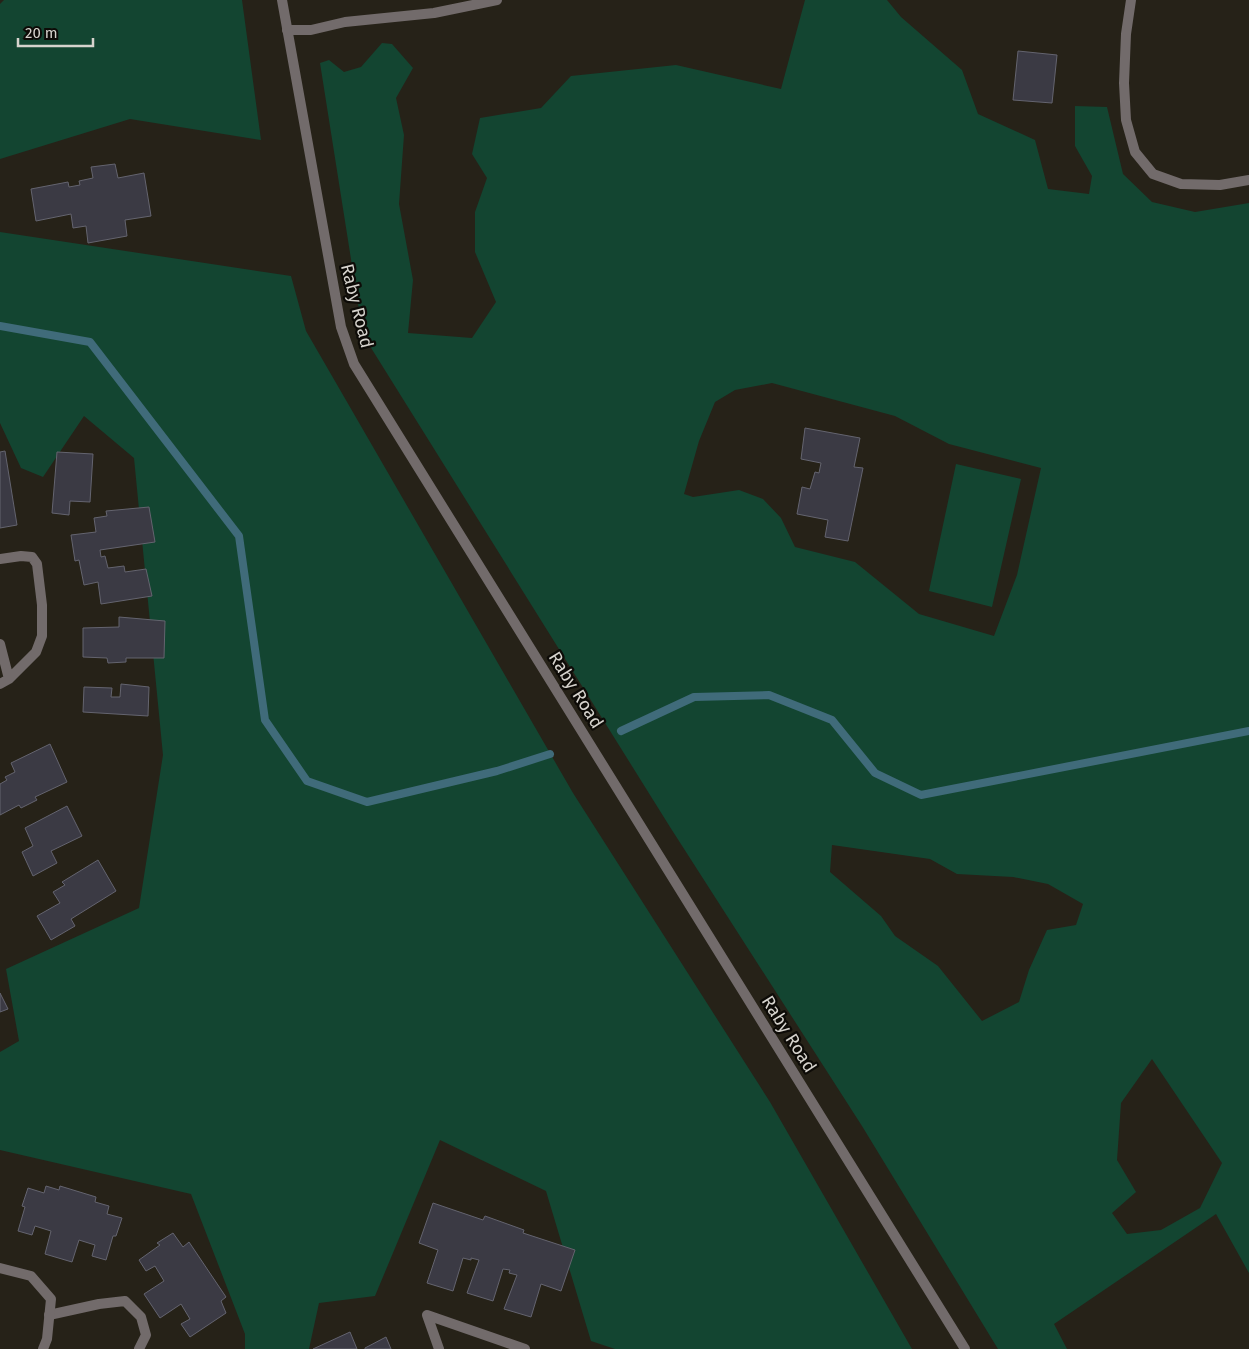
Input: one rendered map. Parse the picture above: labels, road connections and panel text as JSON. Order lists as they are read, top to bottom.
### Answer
{
  "streets": {
    "street": ["Raby Road"]
  },
  "scale_bar": "20 m"
}
